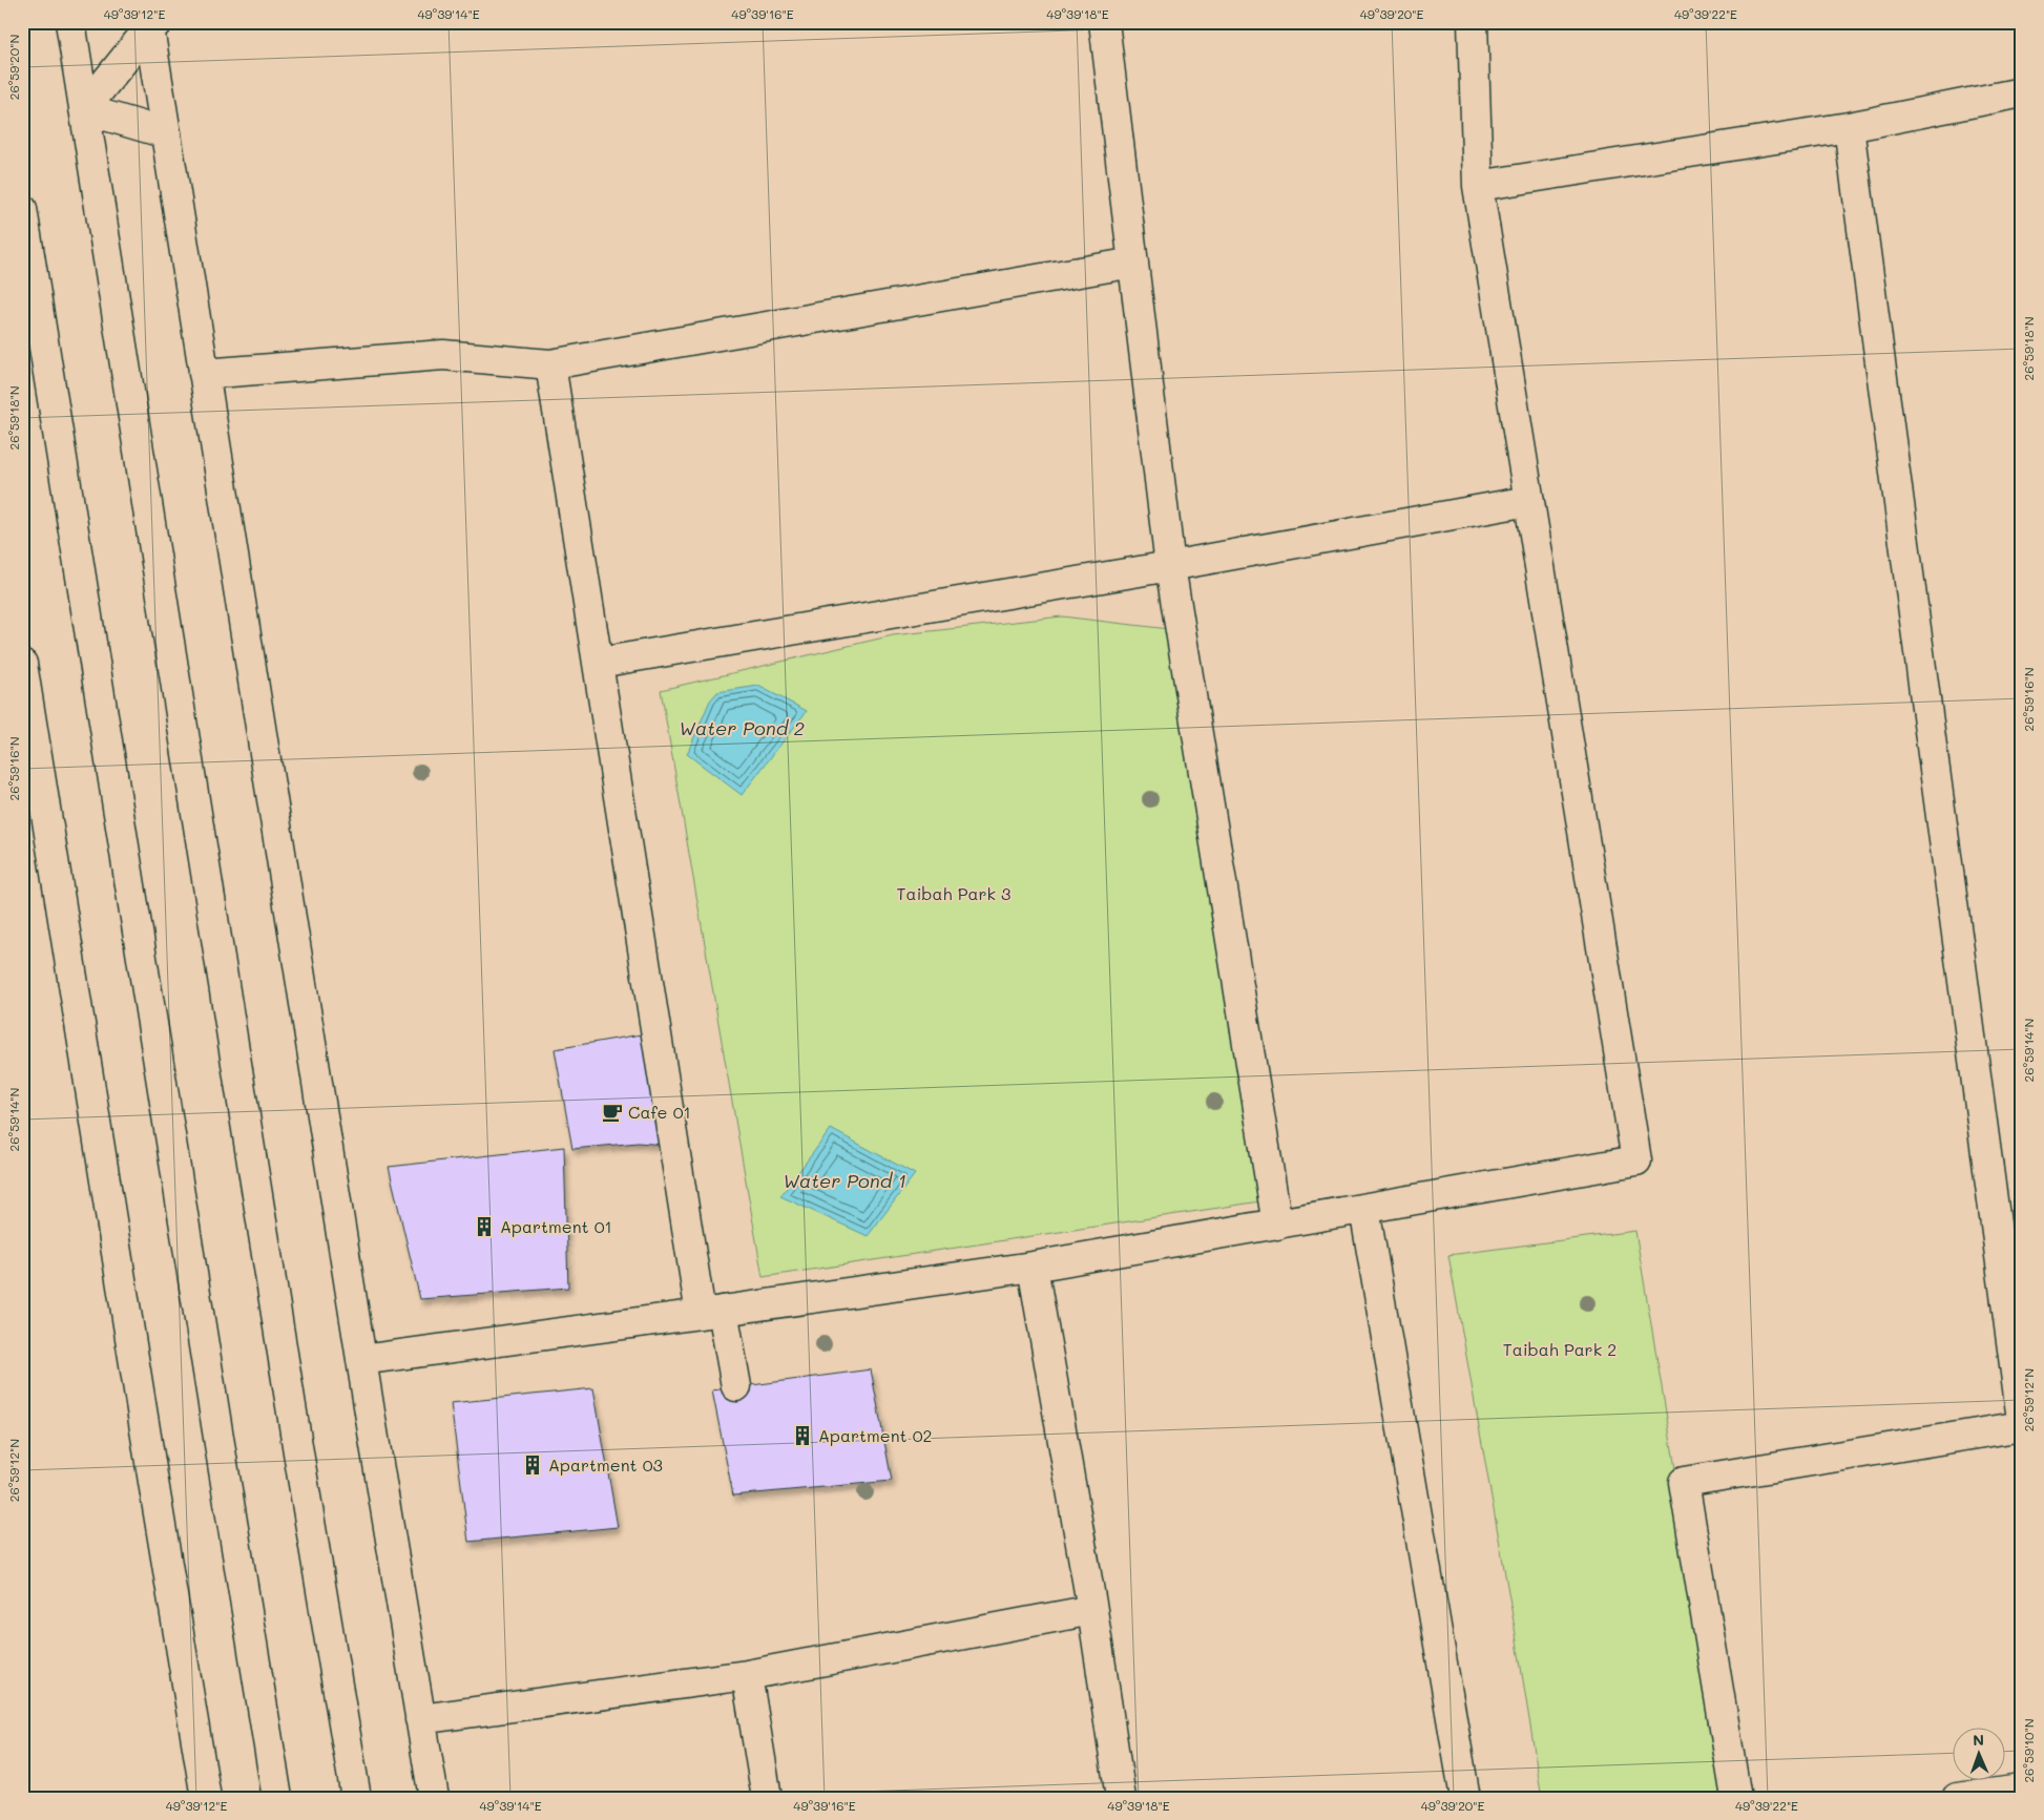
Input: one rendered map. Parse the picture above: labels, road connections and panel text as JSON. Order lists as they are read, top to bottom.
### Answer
{
  "water": ["Water Pond 2", "Water Pond 1"],
  "parks": ["Taibah Park 3", "Taibah Park 2"],
  "places": {
    "cafe": ["Cafe 01"],
    "building": ["Apartment 01", "Apartment 02", "Apartment 03"]
  },
  "north": "top",
  "coordinates": [
    "49°39'12\"E",
    "49°39'14\"E",
    "49°39'16\"E",
    "49°39'18\"E",
    "49°39'20\"E",
    "49°39'22\"E",
    "26°59'20\"N",
    "26°59'18\"N",
    "26°59'16\"N",
    "26°59'14\"N",
    "26°59'12\"N",
    "26°59'10\"N"
  ]
}
